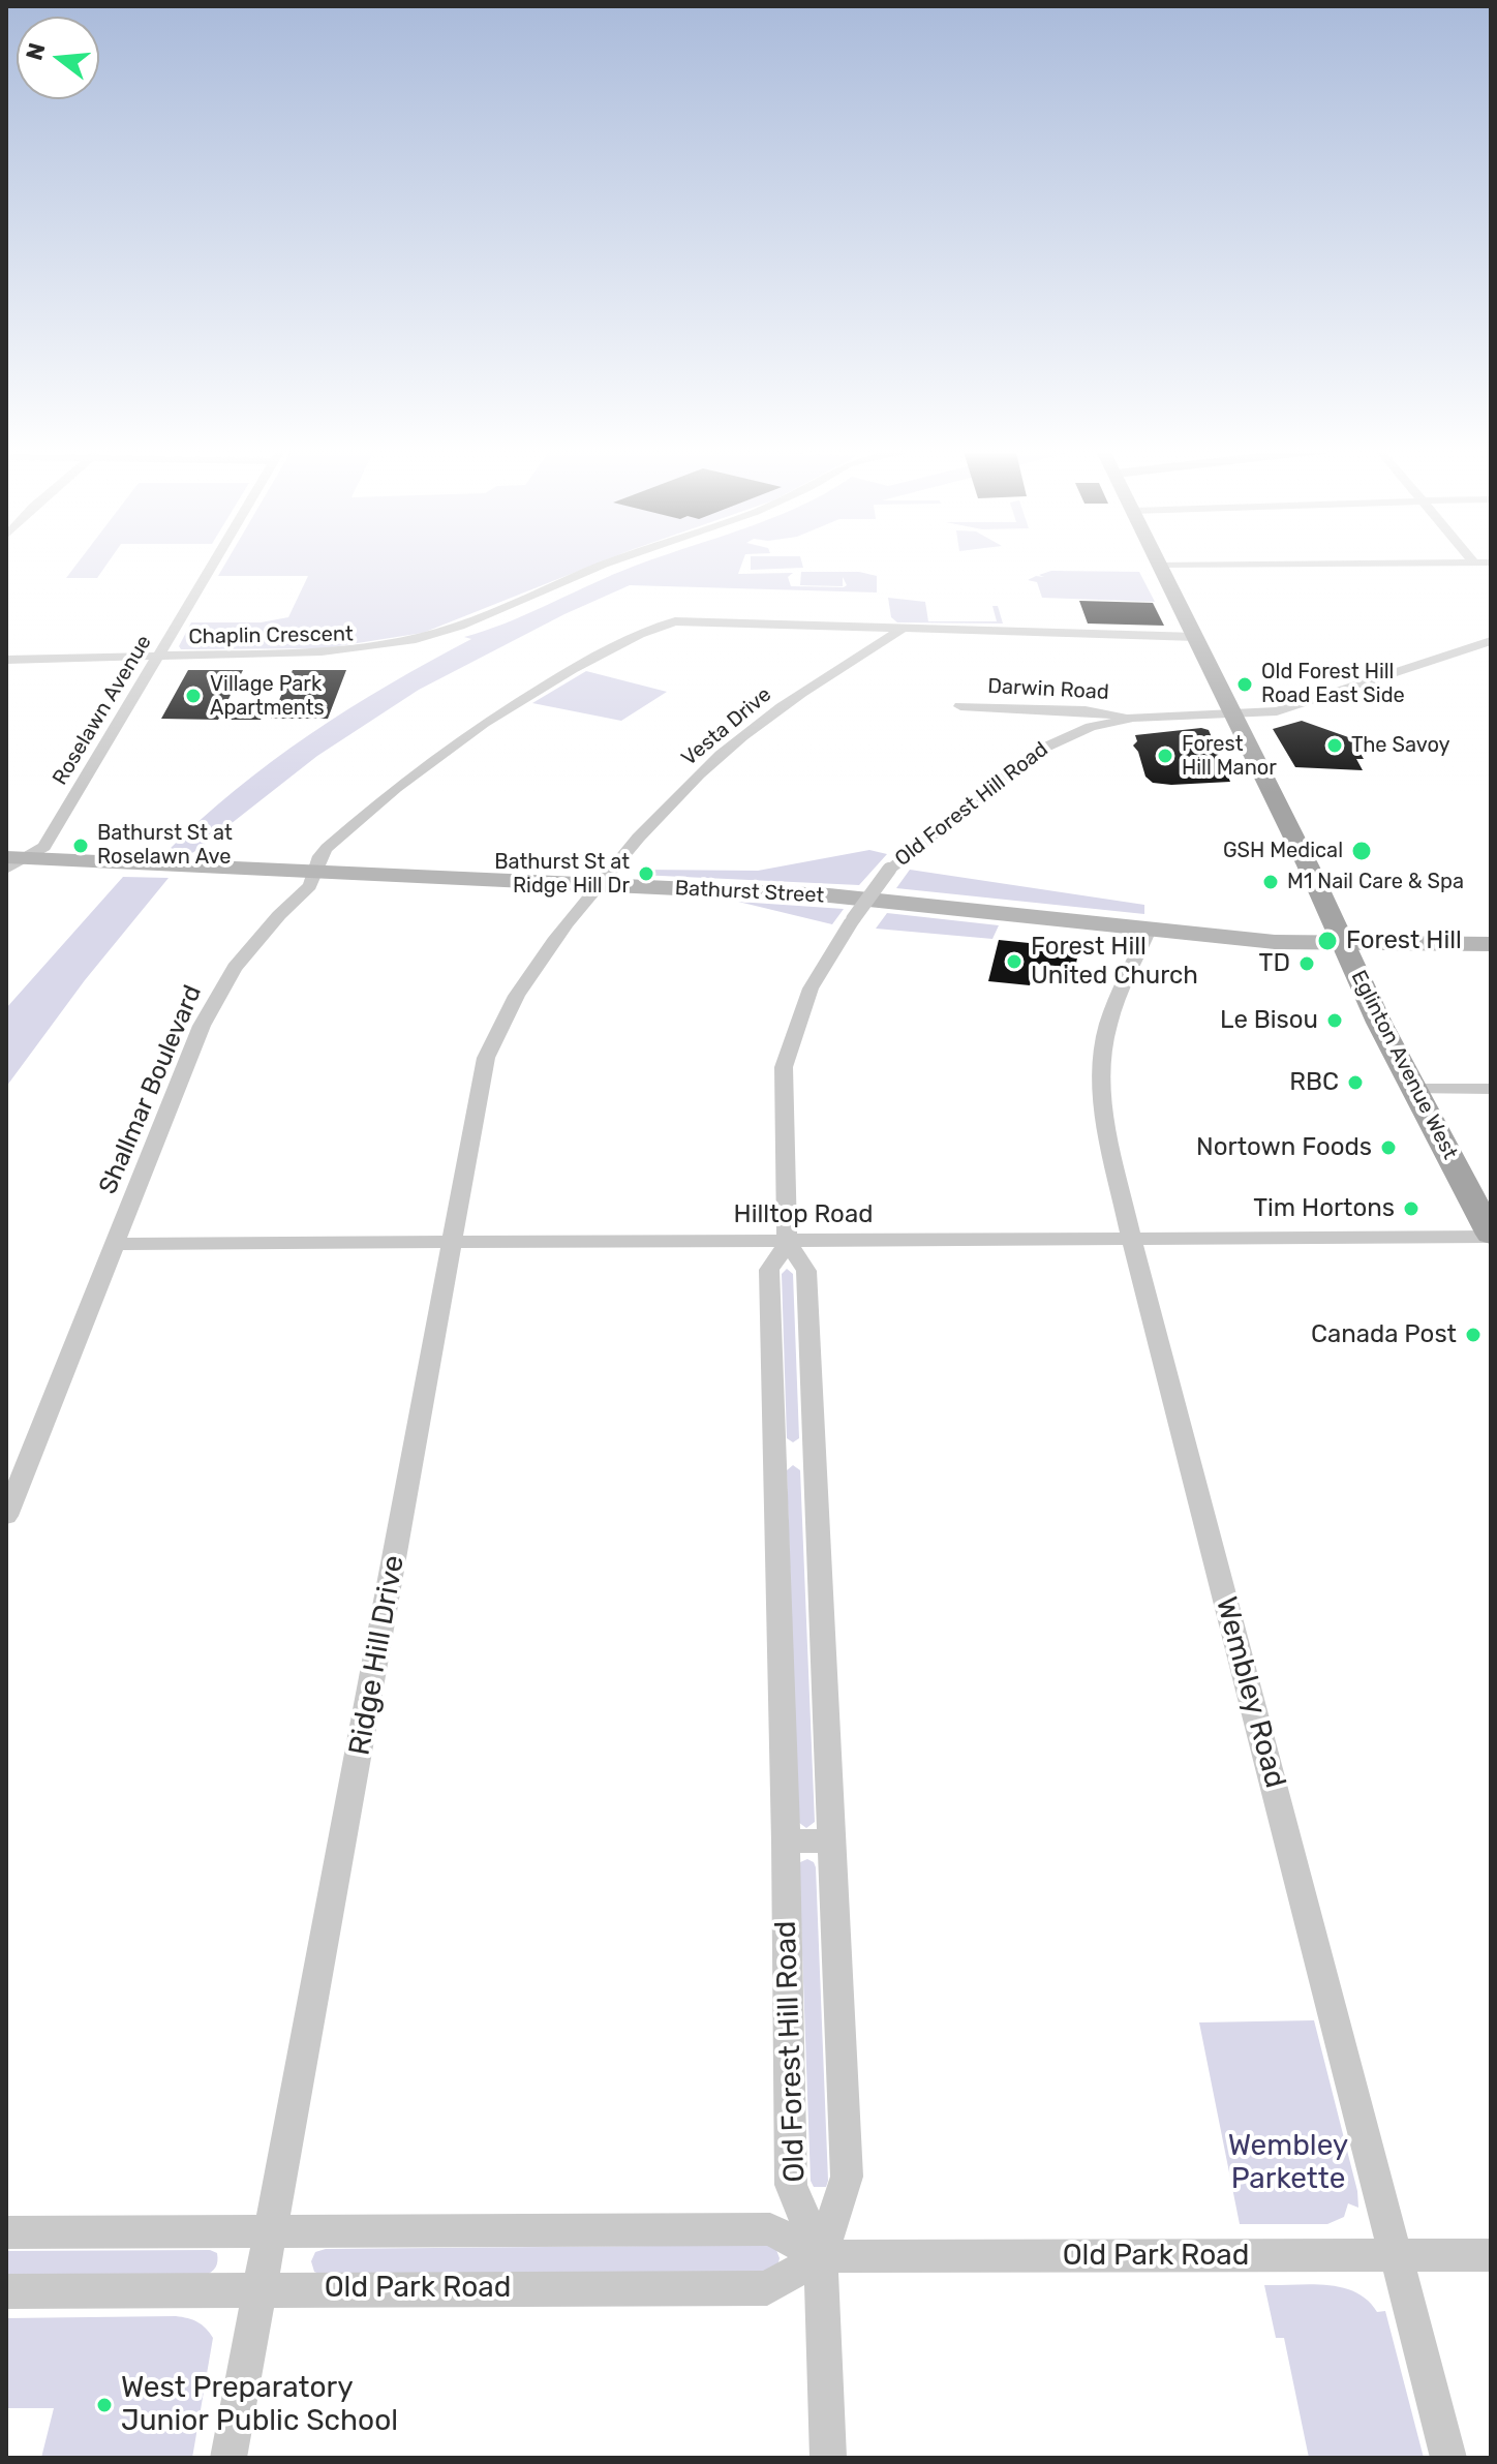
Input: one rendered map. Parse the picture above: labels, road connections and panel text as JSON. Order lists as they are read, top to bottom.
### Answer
{
  "streets": {
    "main road": ["Bathurst Street", "Eglinton Avenue West"],
    "street": [
      "Chaplin Crescent",
      "Darwin Road",
      "Roselawn Avenue",
      "Vesta Drive",
      "Old Forest Hill Road",
      "Shallmar Boulevard",
      "Hilltop Road",
      "Ridge Hill Drive",
      "Wembley Road",
      "Old Park Road"
    ]
  },
  "crossings": [
    ["Chaplin Crescent", "Roselawn Avenue"],
    ["Darwin Road", "Old Forest Hill Road"],
    ["Roselawn Avenue", "Bathurst Street"],
    ["Vesta Drive", "Bathurst Street"],
    ["Vesta Drive", "Shallmar Boulevard"],
    ["Vesta Drive", "Ridge Hill Drive"],
    ["Old Forest Hill Road", "Eglinton Avenue West"],
    ["Old Forest Hill Road", "Hilltop Road"],
    ["Old Forest Hill Road", "Old Park Road"],
    ["Bathurst Street", "Eglinton Avenue West"],
    ["Bathurst Street", "Shallmar Boulevard"],
    ["Bathurst Street", "Ridge Hill Drive"],
    ["Bathurst Street", "Wembley Road"],
    ["Eglinton Avenue West", "Shallmar Boulevard"],
    ["Eglinton Avenue West", "Hilltop Road"],
    ["Shallmar Boulevard", "Hilltop Road"],
    ["Hilltop Road", "Ridge Hill Drive"],
    ["Hilltop Road", "Wembley Road"],
    ["Ridge Hill Drive", "Old Park Road"],
    ["Wembley Road", "Old Park Road"]
  ],
  "parks": ["Wembley Parkette"],
  "places": [
    "Old Forest Hill Road East Side",
    "Village Park Apartments",
    "The Savoy",
    "Forest Hill Manor",
    "Bathurst St at Roselawn Ave",
    "GSH Medical",
    "Bathurst St at Ridge Hill Dr",
    "M1 Nail Care & Spa",
    "Forest Hill",
    "Forest Hill United Church",
    "TD",
    "Le Bisou",
    "RBC",
    "Nortown Foods",
    "Tim Hortons",
    "Canada Post",
    "West Preparatory Junior Public School"
  ],
  "north": "left"
}
